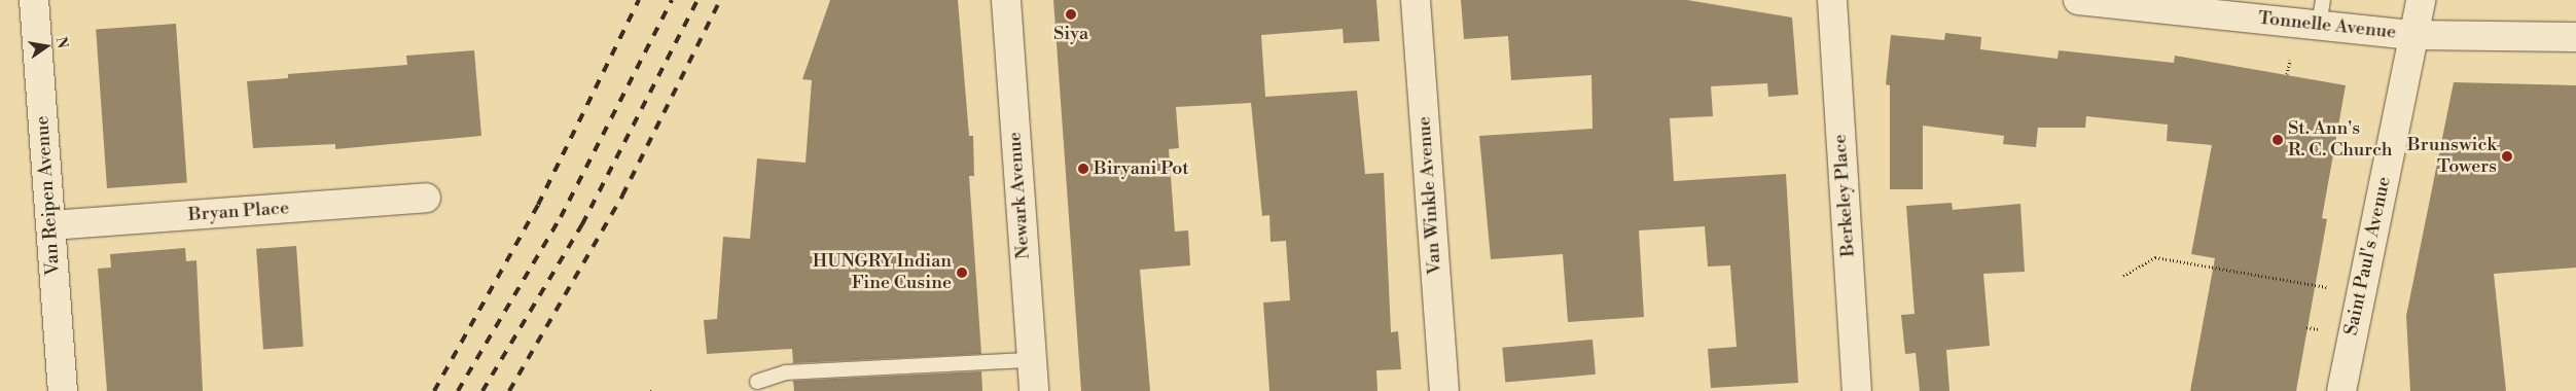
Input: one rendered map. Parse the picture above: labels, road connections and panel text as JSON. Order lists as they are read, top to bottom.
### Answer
{
  "streets": {
    "street": [
      "Tonnelle Avenue",
      "Van Reipen Avenue",
      "Newark Avenue",
      "Van Winkle Avenue",
      "Berkeley Place",
      "Bryan Place",
      "Saint Paul's Avenue"
    ]
  },
  "crossings": [
    ["Tonnelle Avenue", "Saint Paul's Avenue"],
    ["Van Reipen Avenue", "Bryan Place"]
  ],
  "places": [
    "Siya",
    "St. Ann's R. C. Church",
    "Brunswick Towers",
    "Biryani Pot",
    "HUNGRY Indian Fine Cusine"
  ],
  "north": "right"
}
